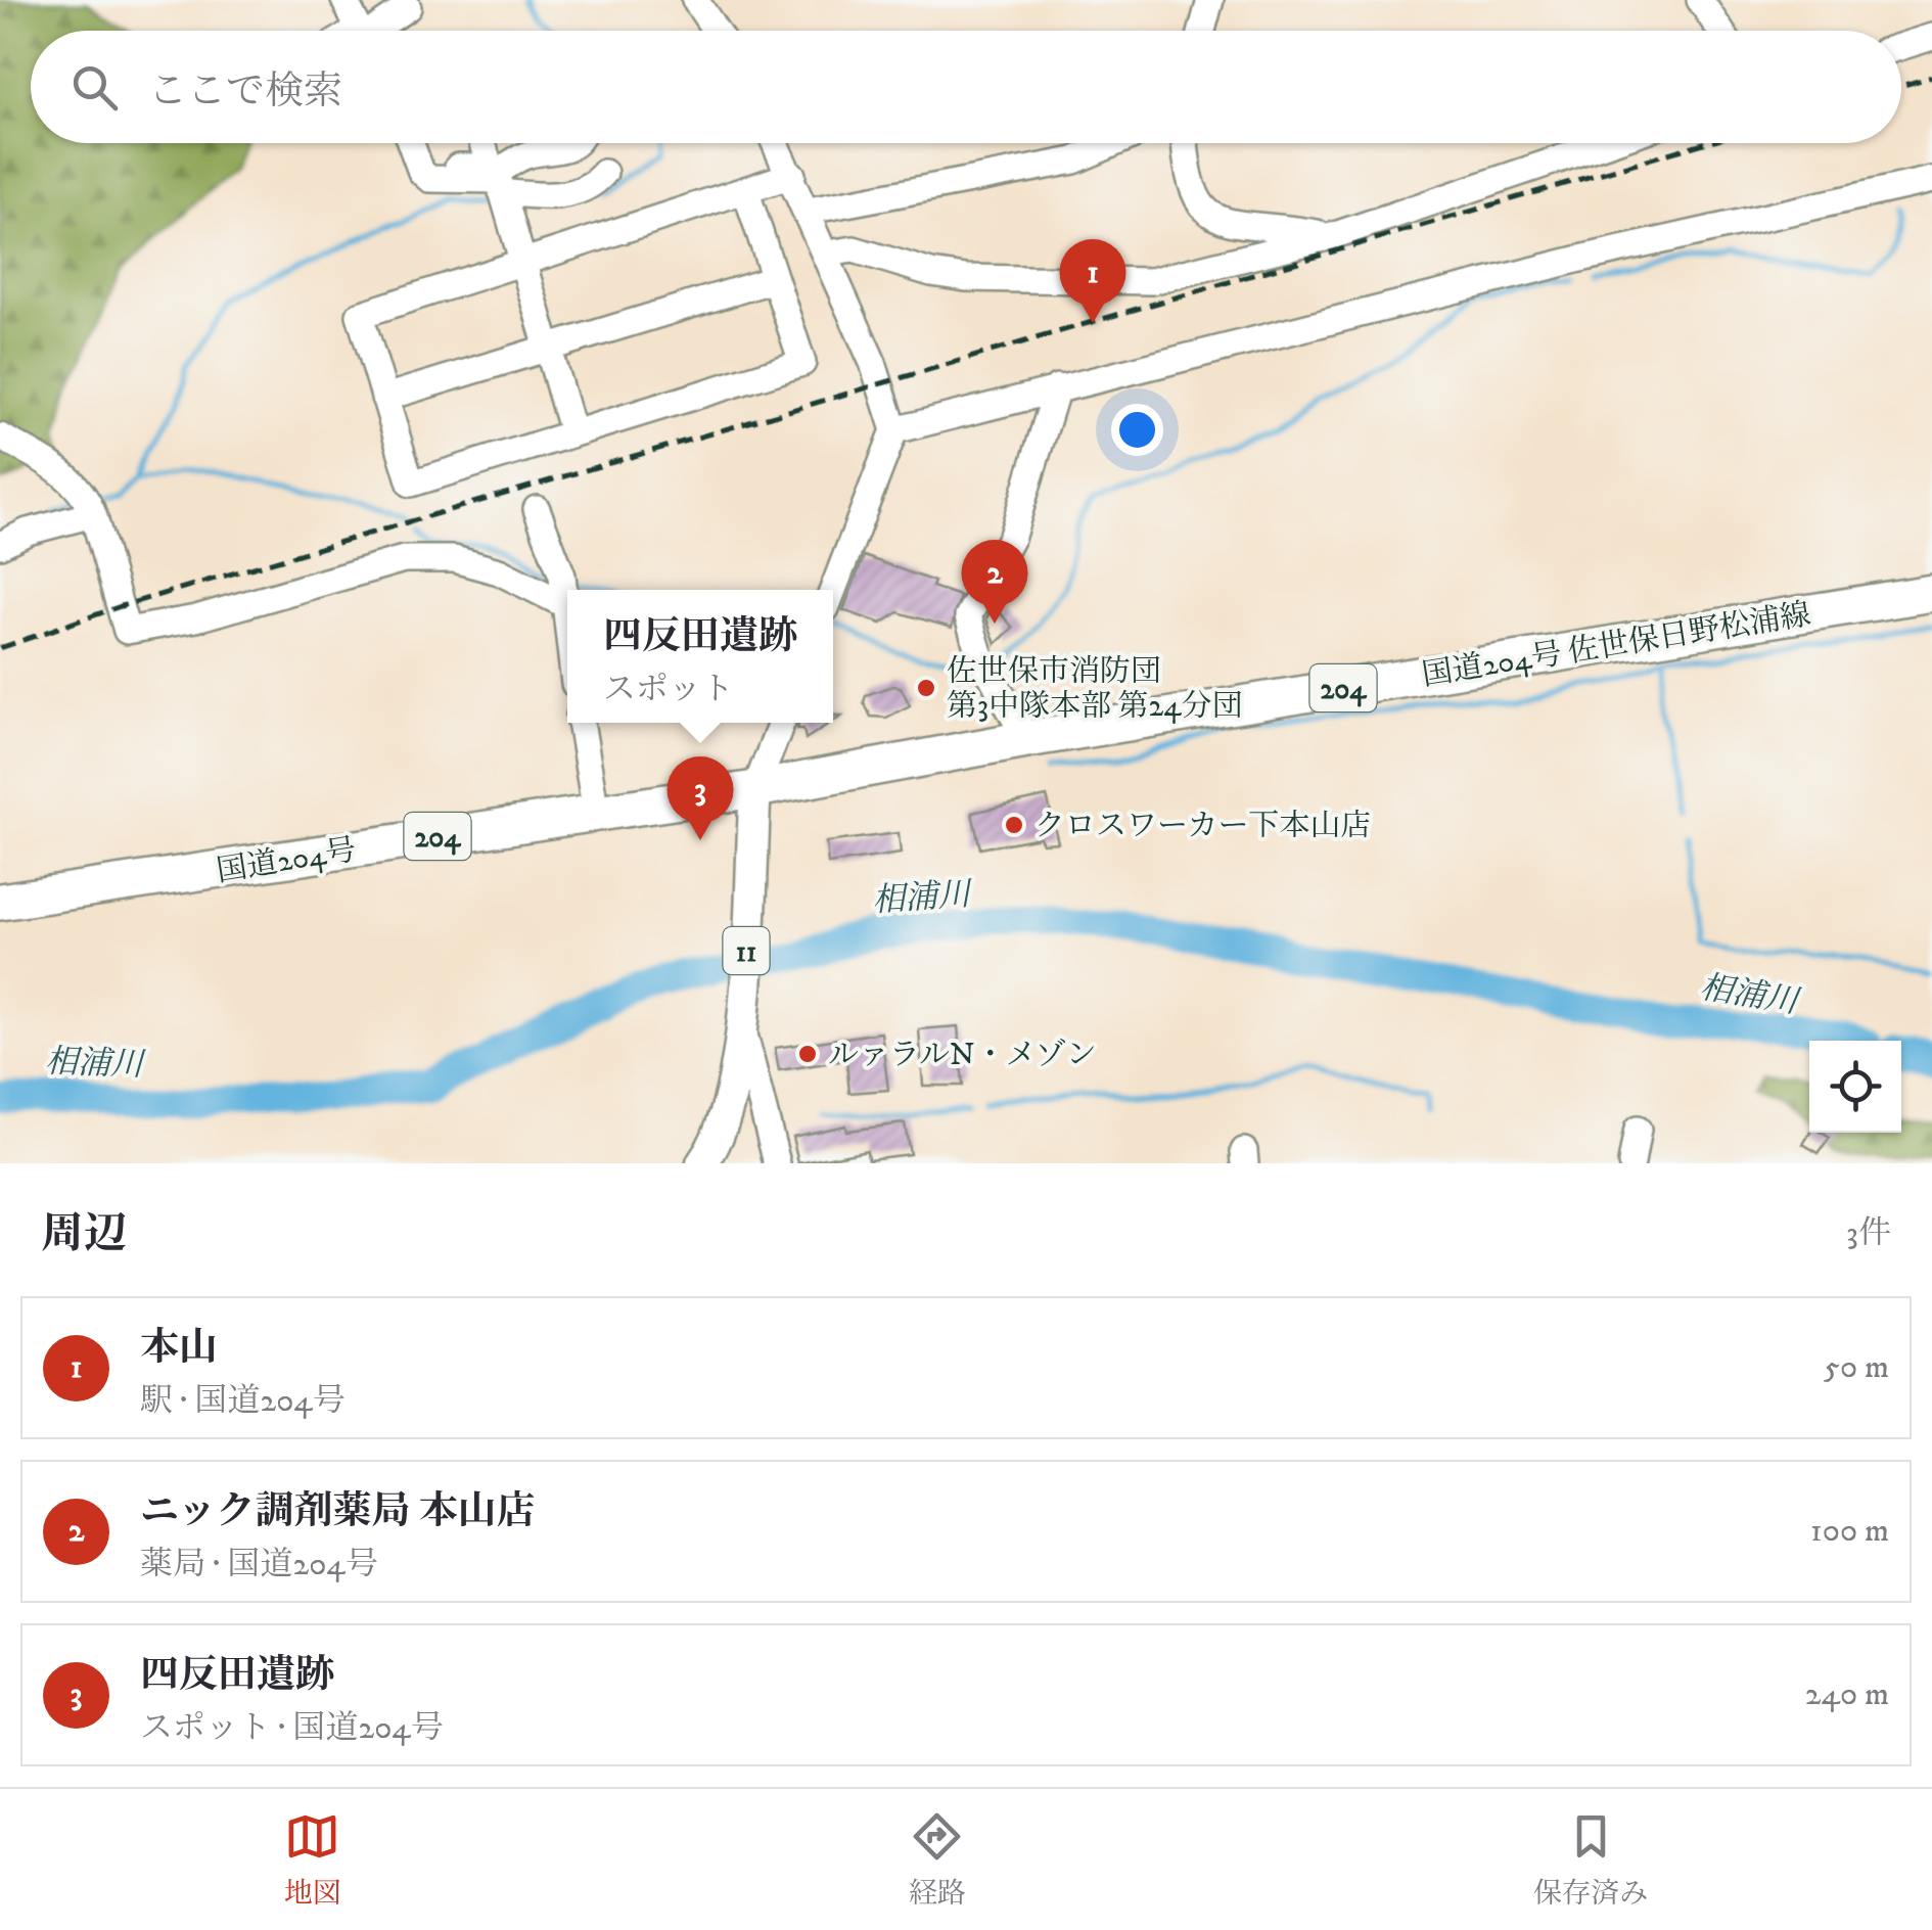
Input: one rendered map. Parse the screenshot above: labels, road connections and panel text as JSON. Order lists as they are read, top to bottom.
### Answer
{
  "streets": {
    "highway": ["国道204号 佐世保日野松浦線", "204", "国道204号"],
    "main road": ["11"]
  },
  "crossings": [
    ["国道204号 佐世保日野松浦線", "国道204号"],
    ["国道204号 佐世保日野松浦線", "11"],
    ["国道204号", "11"]
  ],
  "water": ["相浦川"],
  "places": ["佐世保市消防団 第3中隊本部 第24分団", "クロスワーカー下本山店", "ルァラルN・メゾン"],
  "page": {
    "search": "ここで検索",
    "pins": ["1", "2", "3"],
    "popup": ["四反田遺跡", "スポット"],
    "heading": ["周辺", "3件"],
    "list": [
      {
        "mark": "1",
        "name": "本山",
        "note": "駅 · 国道204号",
        "value": "50 m"
      },
      {
        "mark": "2",
        "name": "ニック調剤薬局 本山店",
        "note": "薬局 · 国道204号",
        "value": "100 m"
      },
      {
        "mark": "3",
        "name": "四反田遺跡",
        "note": "スポット · 国道204号",
        "value": "240 m"
      }
    ],
    "nav": ["地図", "経路", "保存済み"]
  }
}
